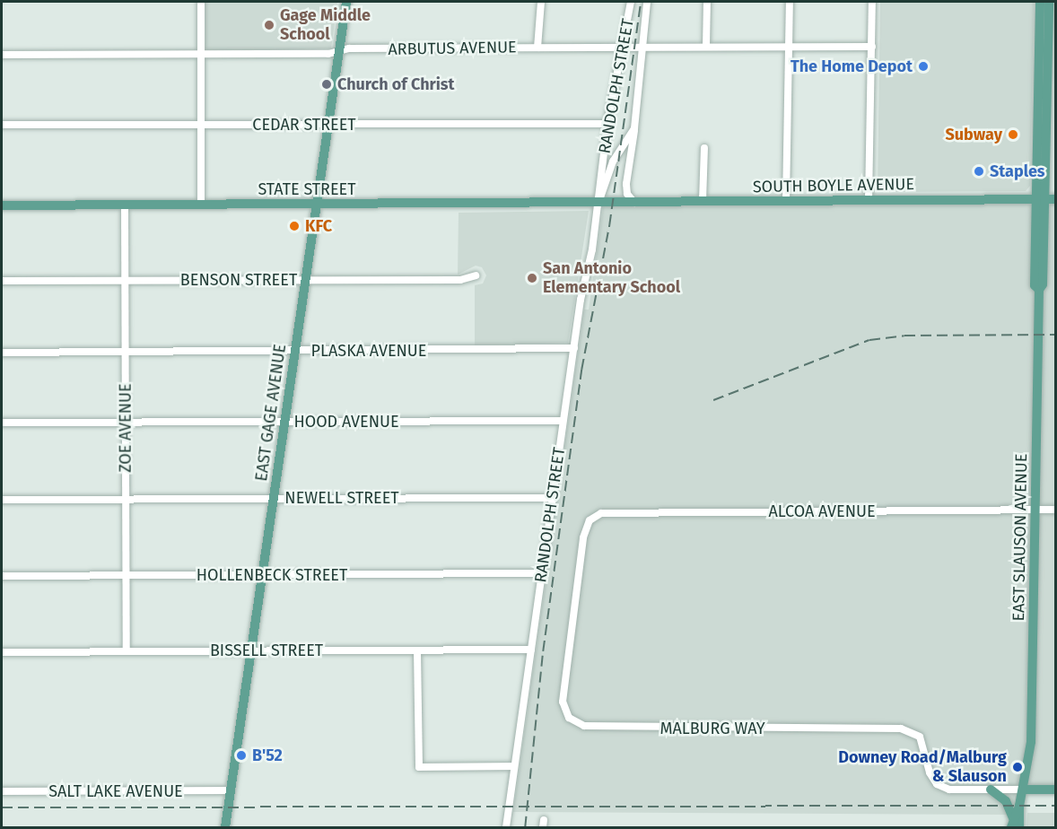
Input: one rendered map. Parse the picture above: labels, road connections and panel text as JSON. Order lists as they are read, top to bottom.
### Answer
{
  "streets": {
    "main road": [
      "SOUTH BOYLE AVENUE",
      "STATE STREET",
      "EAST GAGE AVENUE",
      "EAST SLAUSON AVENUE"
    ],
    "street": [
      "ARBUTUS AVENUE",
      "RANDOLPH STREET",
      "CEDAR STREET",
      "BENSON STREET",
      "PLASKA AVENUE",
      "HOOD AVENUE",
      "ZOE AVENUE",
      "NEWELL STREET",
      "ALCOA AVENUE",
      "HOLLENBECK STREET",
      "BISSELL STREET",
      "MALBURG WAY",
      "SALT LAKE AVENUE"
    ]
  },
  "crossings": [
    ["ARBUTUS AVENUE", "RANDOLPH STREET"],
    ["ARBUTUS AVENUE", "EAST GAGE AVENUE"],
    ["RANDOLPH STREET", "CEDAR STREET"],
    ["RANDOLPH STREET", "STATE STREET"],
    ["RANDOLPH STREET", "PLASKA AVENUE"],
    ["RANDOLPH STREET", "HOOD AVENUE"],
    ["RANDOLPH STREET", "NEWELL STREET"],
    ["RANDOLPH STREET", "HOLLENBECK STREET"],
    ["RANDOLPH STREET", "BISSELL STREET"],
    ["CEDAR STREET", "EAST GAGE AVENUE"],
    ["SOUTH BOYLE AVENUE", "STATE STREET"],
    ["SOUTH BOYLE AVENUE", "EAST SLAUSON AVENUE"],
    ["STATE STREET", "EAST GAGE AVENUE"],
    ["STATE STREET", "ZOE AVENUE"],
    ["BENSON STREET", "EAST GAGE AVENUE"],
    ["BENSON STREET", "ZOE AVENUE"],
    ["PLASKA AVENUE", "EAST GAGE AVENUE"],
    ["PLASKA AVENUE", "ZOE AVENUE"],
    ["EAST GAGE AVENUE", "HOOD AVENUE"],
    ["EAST GAGE AVENUE", "NEWELL STREET"],
    ["EAST GAGE AVENUE", "HOLLENBECK STREET"],
    ["EAST GAGE AVENUE", "BISSELL STREET"],
    ["EAST GAGE AVENUE", "SALT LAKE AVENUE"],
    ["HOOD AVENUE", "ZOE AVENUE"],
    ["ZOE AVENUE", "NEWELL STREET"],
    ["ZOE AVENUE", "HOLLENBECK STREET"],
    ["ZOE AVENUE", "BISSELL STREET"],
    ["ALCOA AVENUE", "EAST SLAUSON AVENUE"],
    ["ALCOA AVENUE", "MALBURG WAY"],
    ["EAST SLAUSON AVENUE", "MALBURG WAY"]
  ],
  "places": [
    "Gage Middle School",
    "The Home Depot",
    "Church of Christ",
    "Subway",
    "Staples",
    "KFC",
    "San Antonio Elementary School",
    "B'52",
    "Downey Road/Malburg & Slauson"
  ]
}
